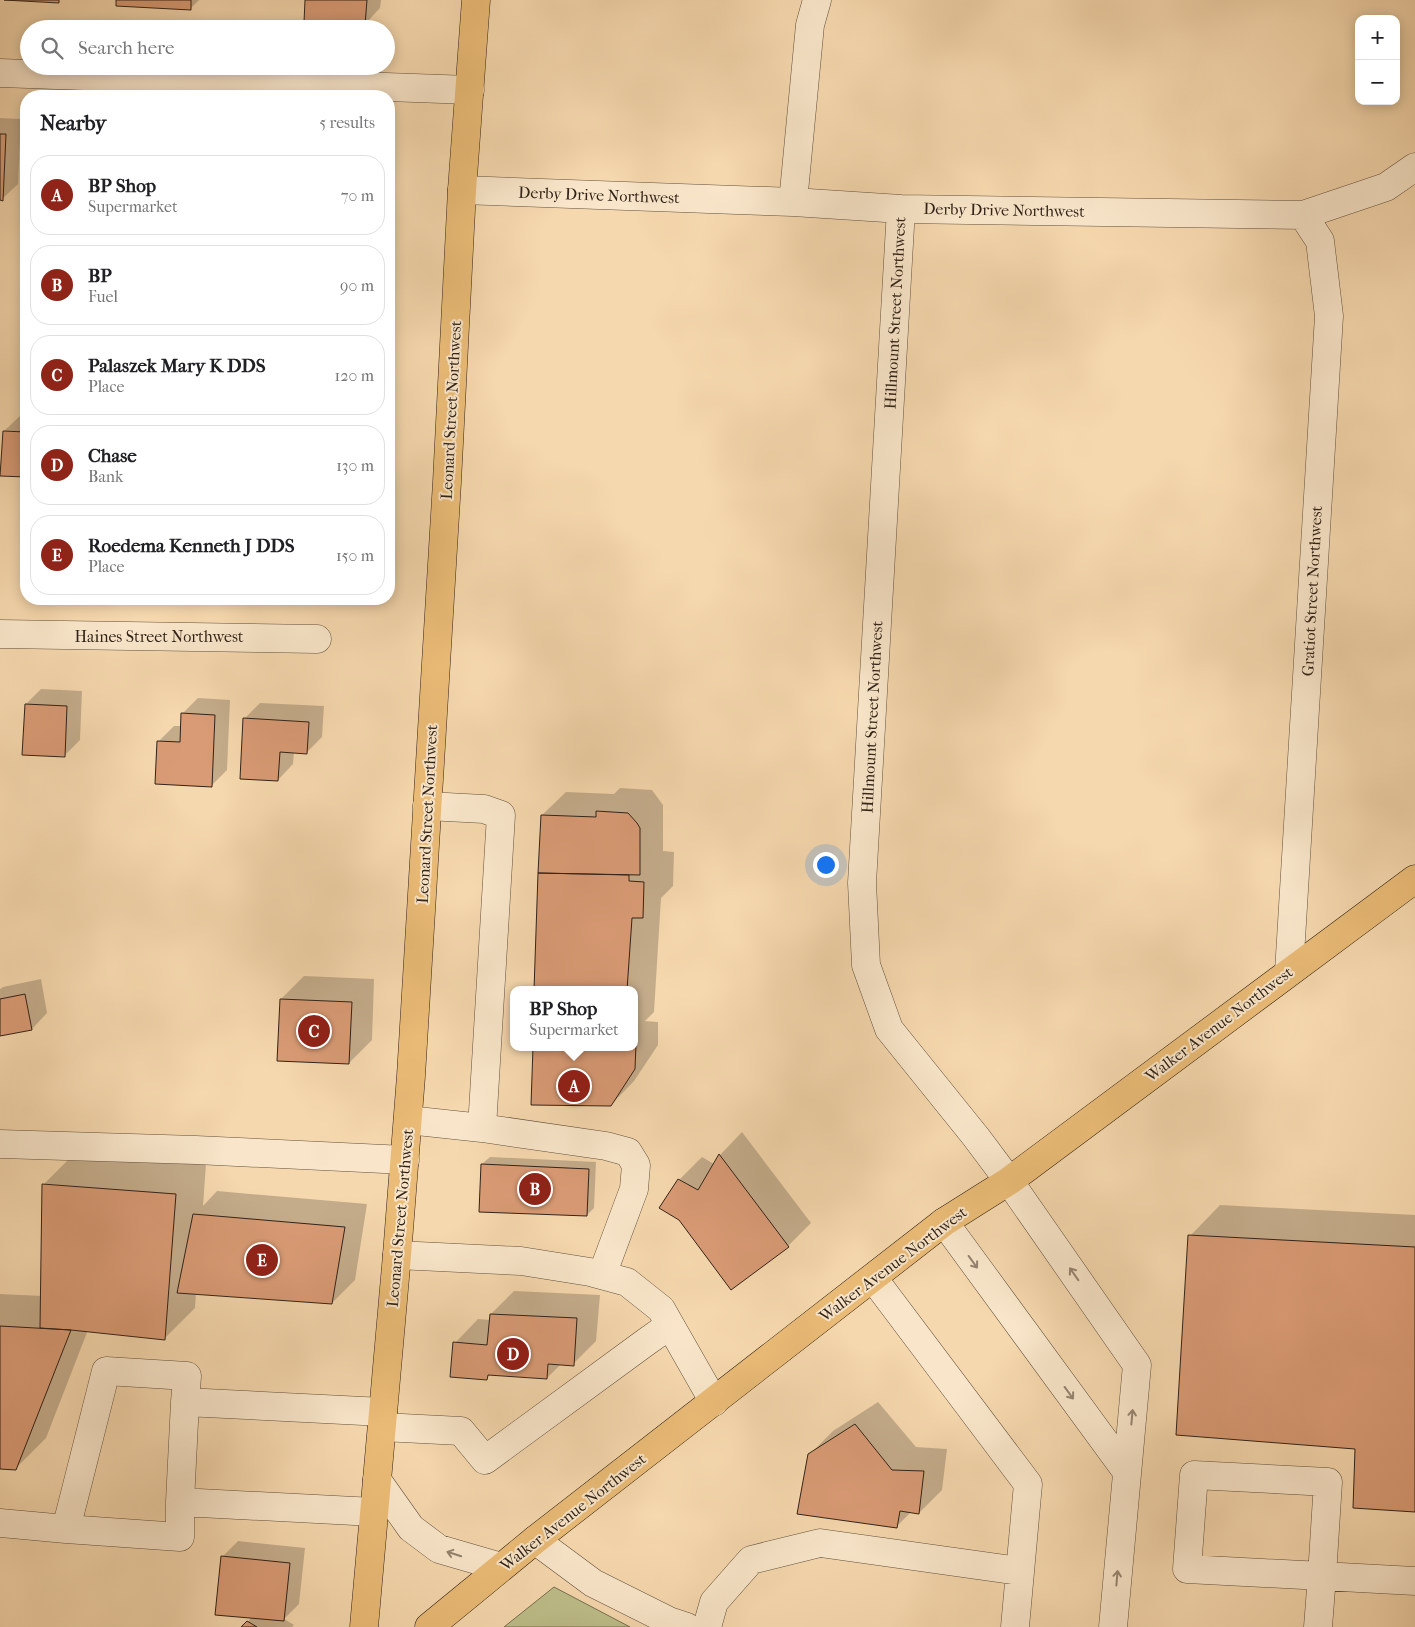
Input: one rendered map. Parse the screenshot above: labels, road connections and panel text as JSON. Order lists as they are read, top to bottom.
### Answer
{
  "streets": {
    "main road": ["Leonard Street Northwest", "Walker Avenue Northwest"],
    "street": [
      "Derby Drive Northwest",
      "Hillmount Street Northwest",
      "Gratiot Street Northwest",
      "Haines Street Northwest"
    ]
  },
  "crossings": [
    ["Derby Drive Northwest", "Hillmount Street Northwest"],
    ["Derby Drive Northwest", "Leonard Street Northwest"],
    ["Derby Drive Northwest", "Gratiot Street Northwest"],
    ["Hillmount Street Northwest", "Walker Avenue Northwest"],
    ["Gratiot Street Northwest", "Walker Avenue Northwest"]
  ],
  "page": {
    "map_buttons": ["+", "−"],
    "search": "Search here",
    "heading": ["Nearby", "5 results"],
    "list": [
      {
        "mark": "A",
        "name": "BP Shop",
        "note": "Supermarket",
        "value": "70 m"
      },
      {
        "mark": "B",
        "name": "BP",
        "note": "Fuel",
        "value": "90 m"
      },
      {
        "mark": "C",
        "name": "Palaszek Mary K DDS",
        "note": "Place",
        "value": "120 m"
      },
      {
        "mark": "D",
        "name": "Chase",
        "note": "Bank",
        "value": "130 m"
      },
      {
        "mark": "E",
        "name": "Roedema Kenneth J DDS",
        "note": "Place",
        "value": "150 m"
      }
    ],
    "popup": ["BP Shop", "Supermarket"],
    "pins": [
      "C",
      "A",
      "B",
      "E",
      "D"
    ]
  }
}
